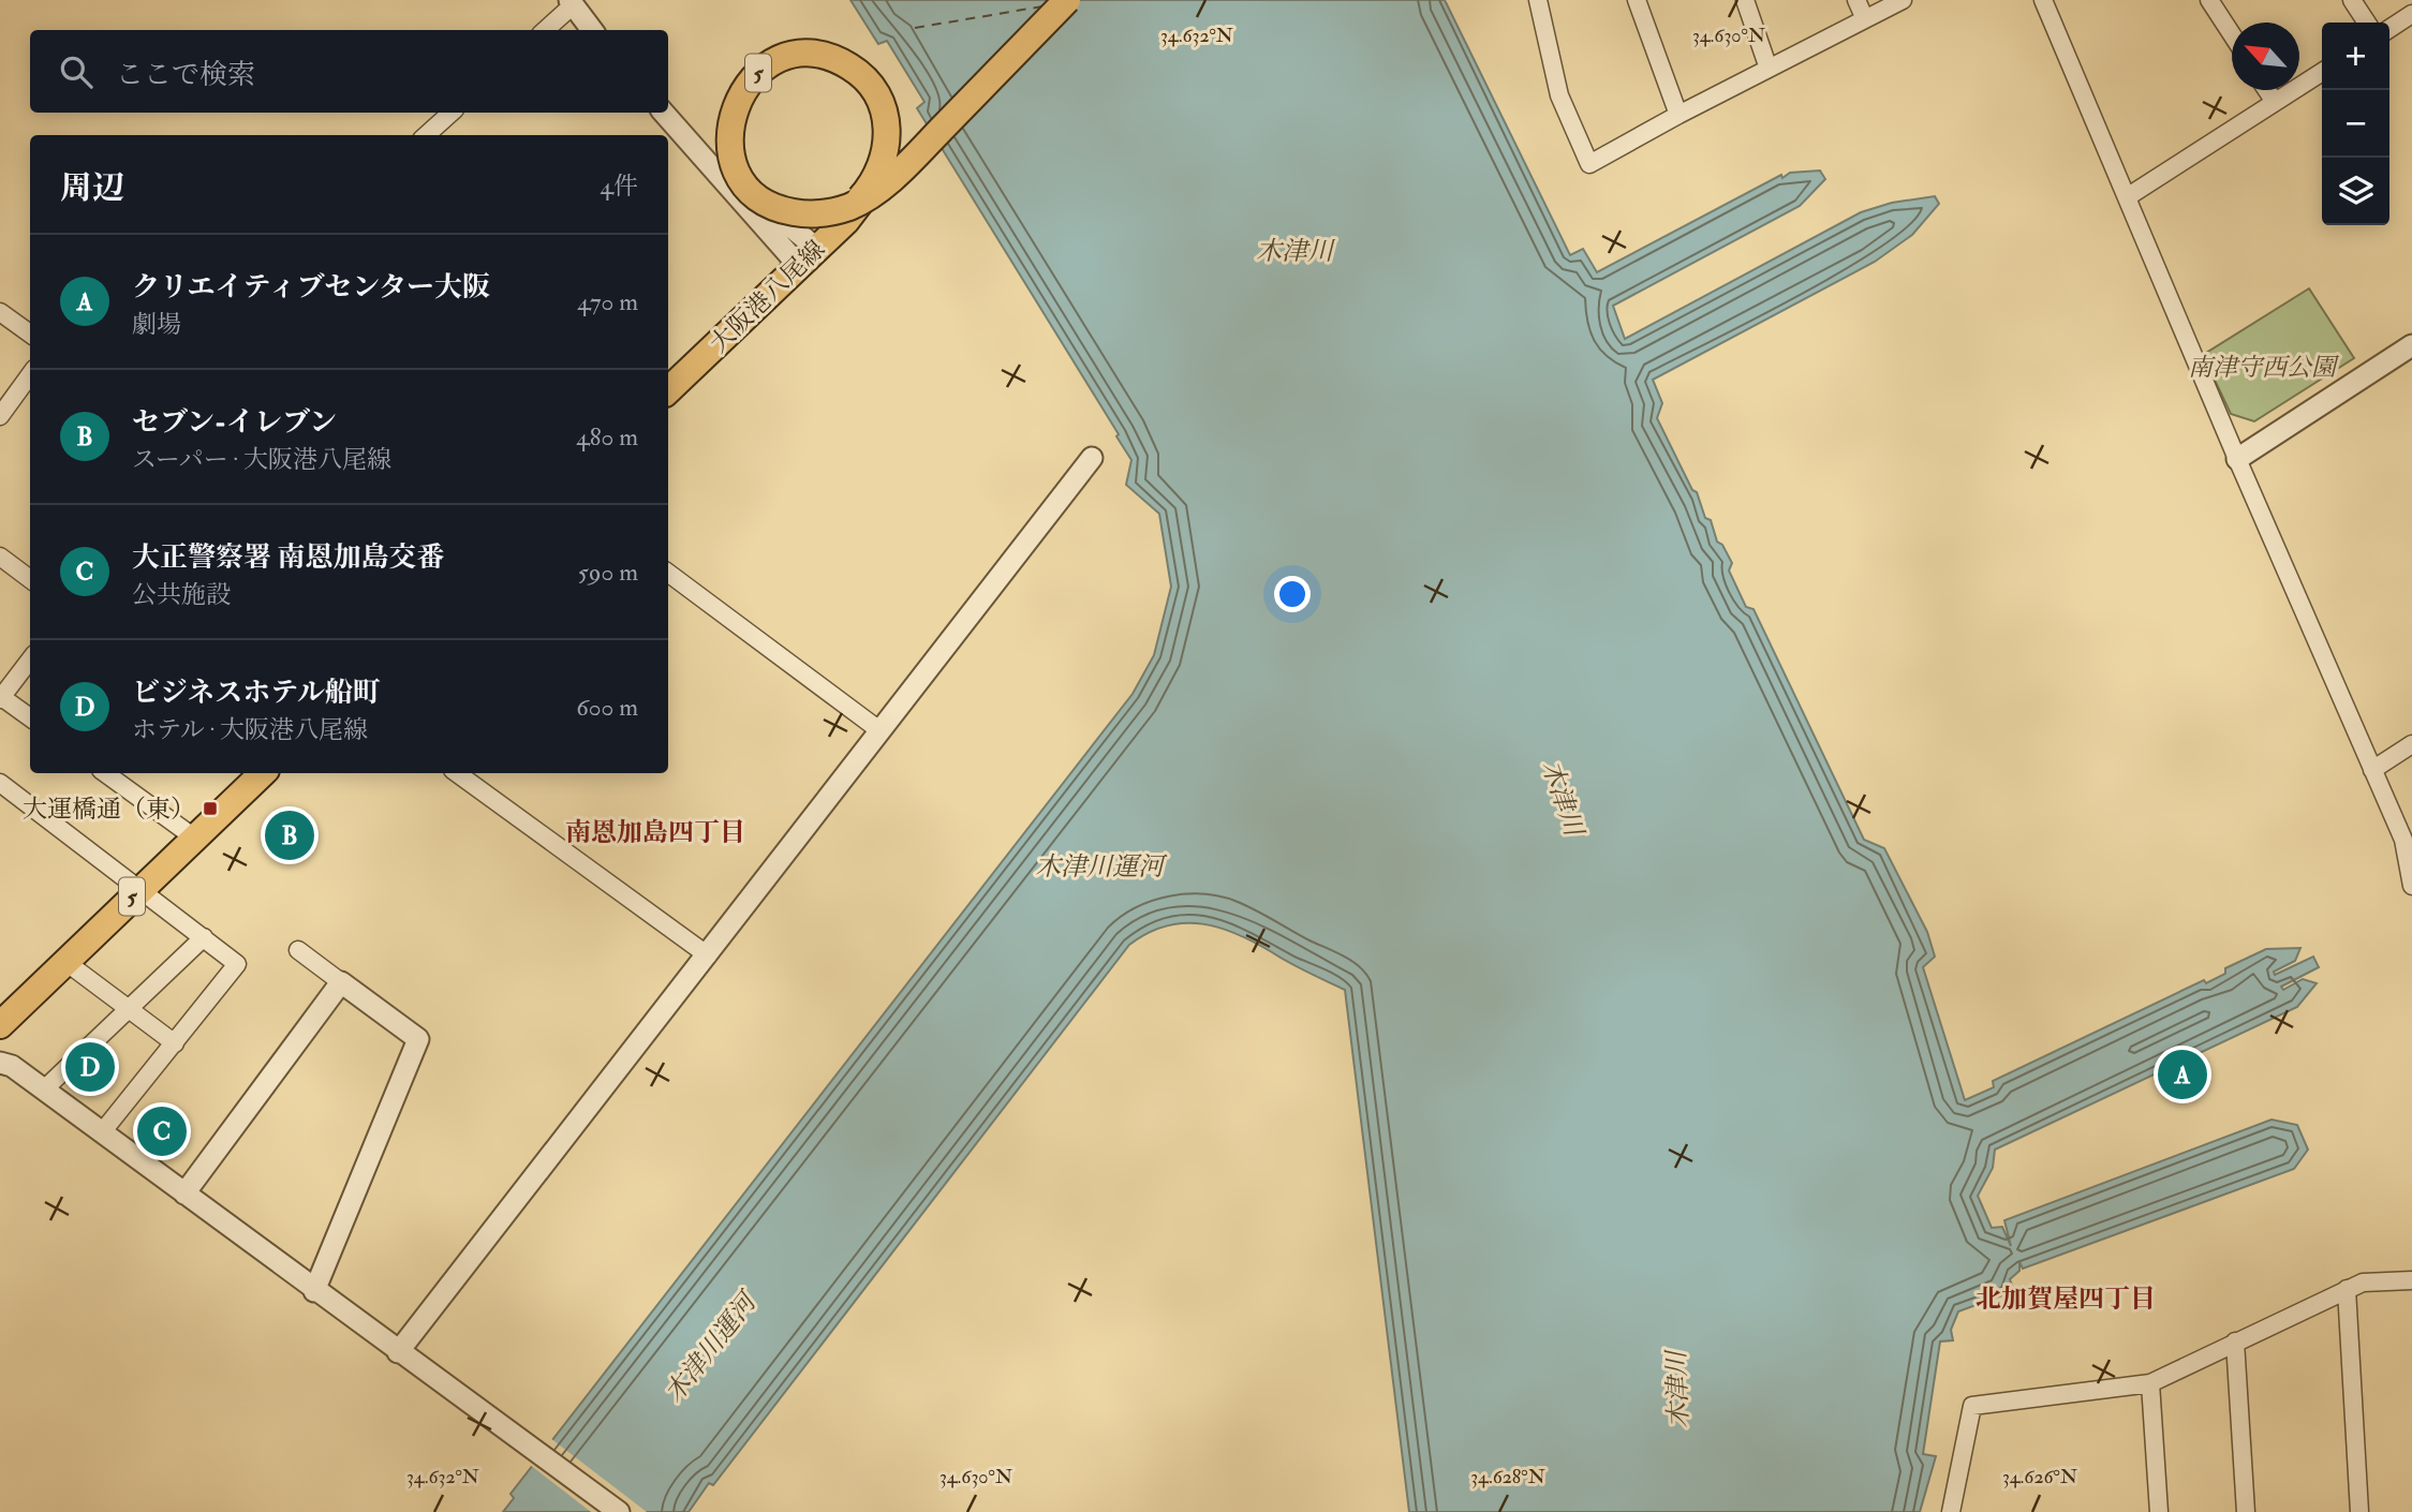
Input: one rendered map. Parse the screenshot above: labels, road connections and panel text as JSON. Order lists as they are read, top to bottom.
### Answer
{
  "streets": {
    "main road": ["5", "大阪港八尾線"]
  },
  "districts": ["南恩加島四丁目", "北加賀屋四丁目"],
  "water": ["木津川", "木津川運河"],
  "parks": ["南津守西公園"],
  "places": {
    "transit": ["大運橋通（東）"]
  },
  "north": "top left",
  "page": {
    "map_buttons": ["+", "−"],
    "search": "ここで検索",
    "heading": ["周辺", "4件"],
    "list": [
      {
        "mark": "A",
        "name": "クリエイティブセンター大阪",
        "note": "劇場",
        "value": "470 m"
      },
      {
        "mark": "B",
        "name": "セブン-イレブン",
        "note": "スーパー · 大阪港八尾線",
        "value": "480 m"
      },
      {
        "mark": "C",
        "name": "大正警察署 南恩加島交番",
        "note": "公共施設",
        "value": "590 m"
      },
      {
        "mark": "D",
        "name": "ビジネスホテル船町",
        "note": "ホテル · 大阪港八尾線",
        "value": "600 m"
      }
    ],
    "pins": [
      "B",
      "D",
      "A",
      "C"
    ]
  },
  "coordinates": [
    "34.632°N",
    "34.630°N",
    "34.628°N",
    "34.626°N"
  ]
}
